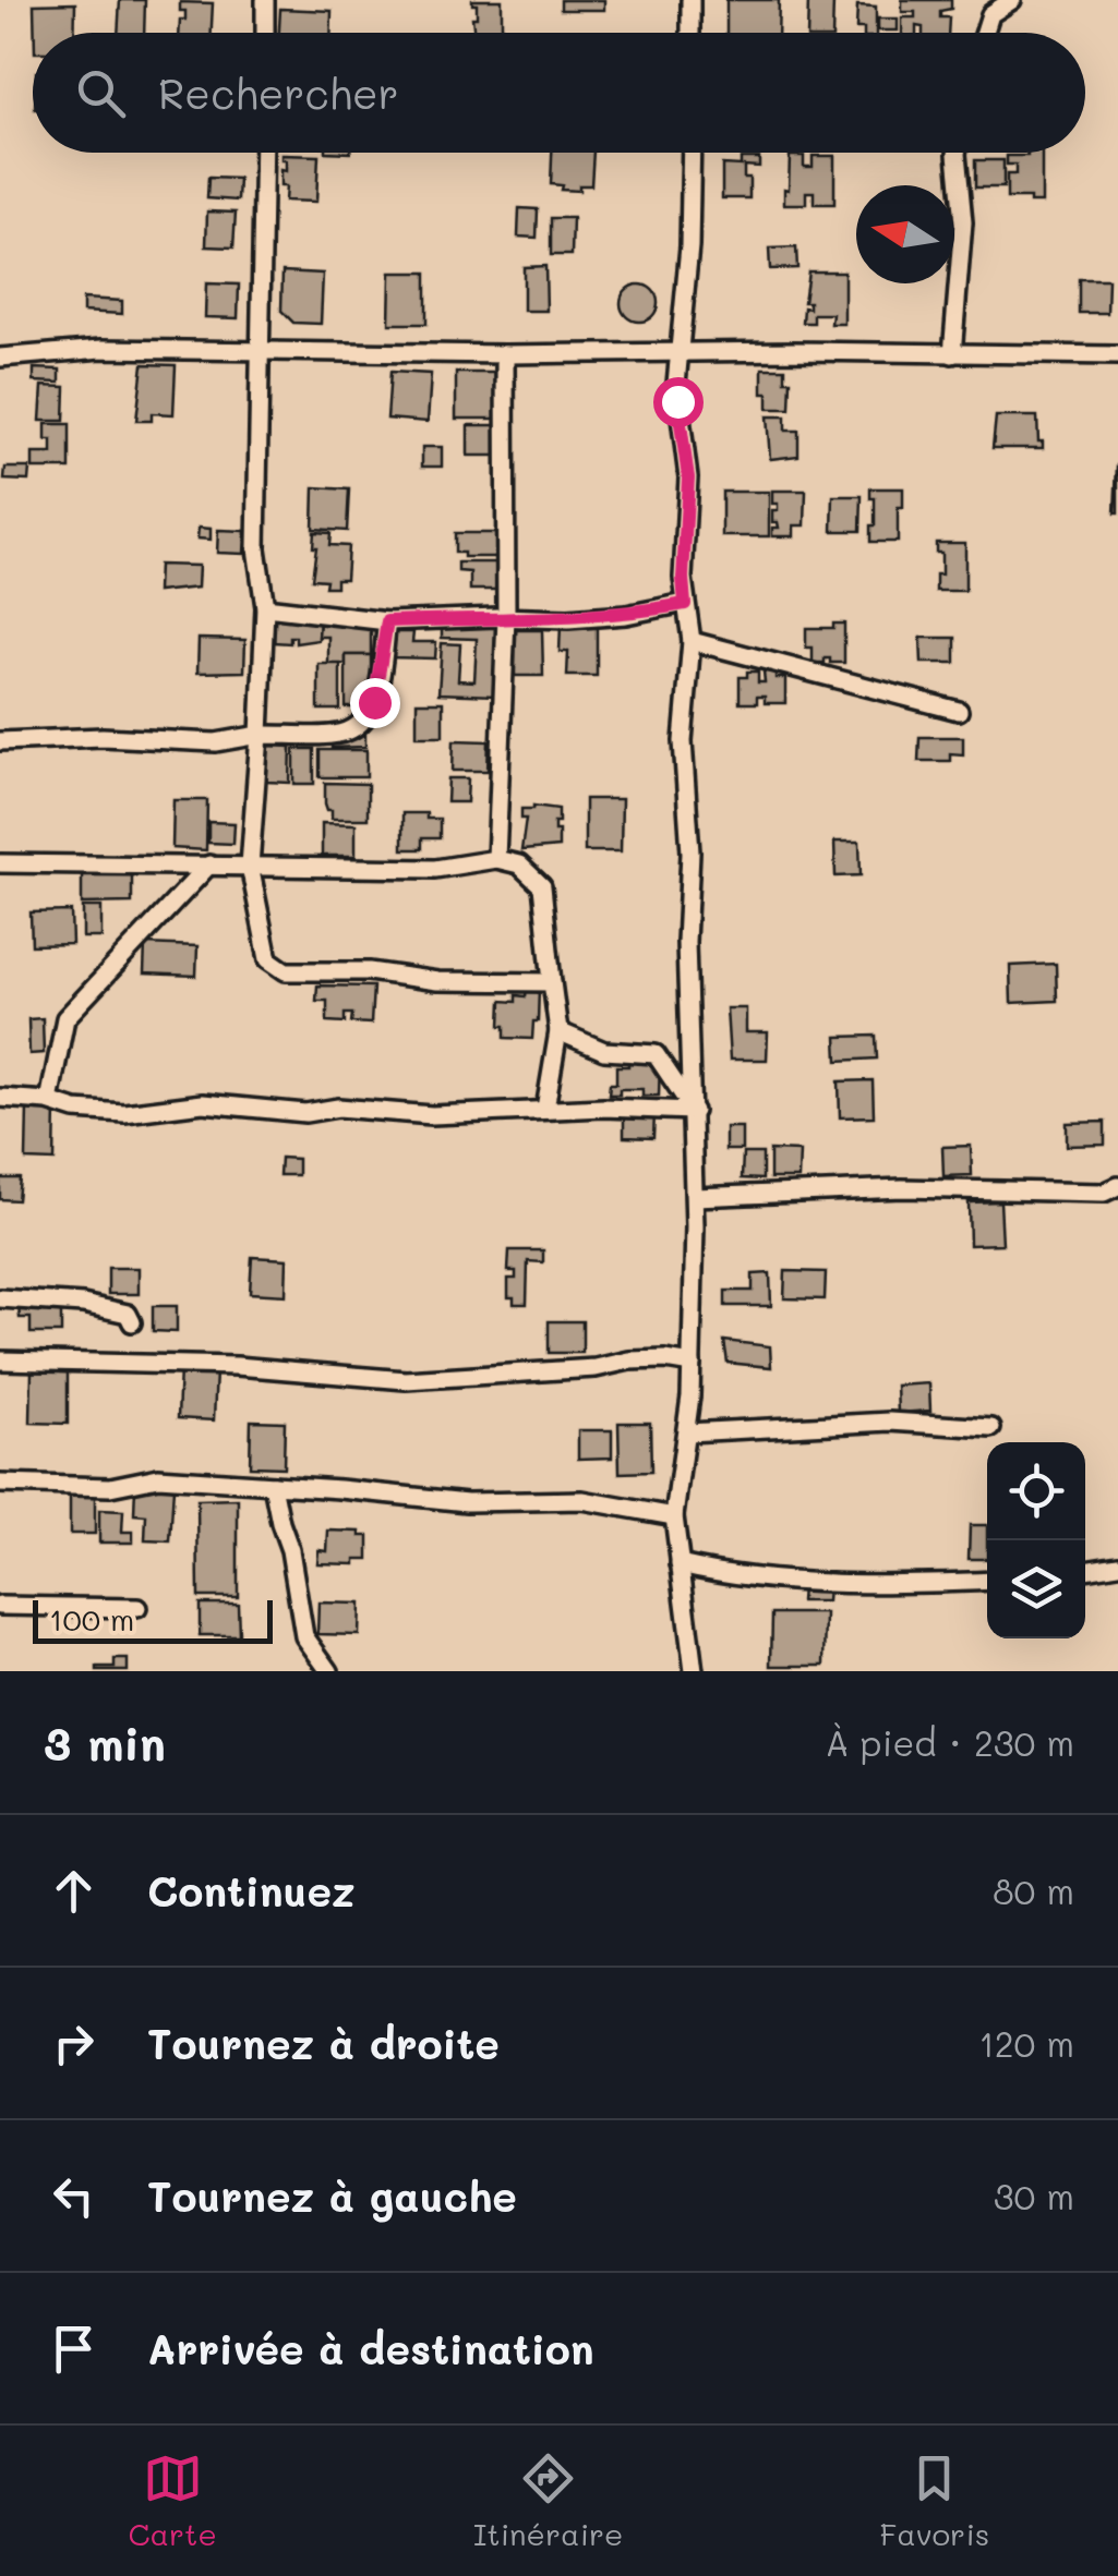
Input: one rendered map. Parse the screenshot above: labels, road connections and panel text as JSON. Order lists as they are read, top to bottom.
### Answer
{
  "scale_bar": "100 m",
  "north": "left",
  "page": {
    "search": "Rechercher",
    "scale": "100 m",
    "heading": ["3 min", "À pied · 230 m"],
    "list": [
      ["Continuez", "80 m"],
      ["Tournez à droite", "120 m"],
      ["Tournez à gauche", "30 m"],
      "Arrivée à destination"
    ],
    "nav": ["Carte", "Itinéraire", "Favoris"]
  }
}
